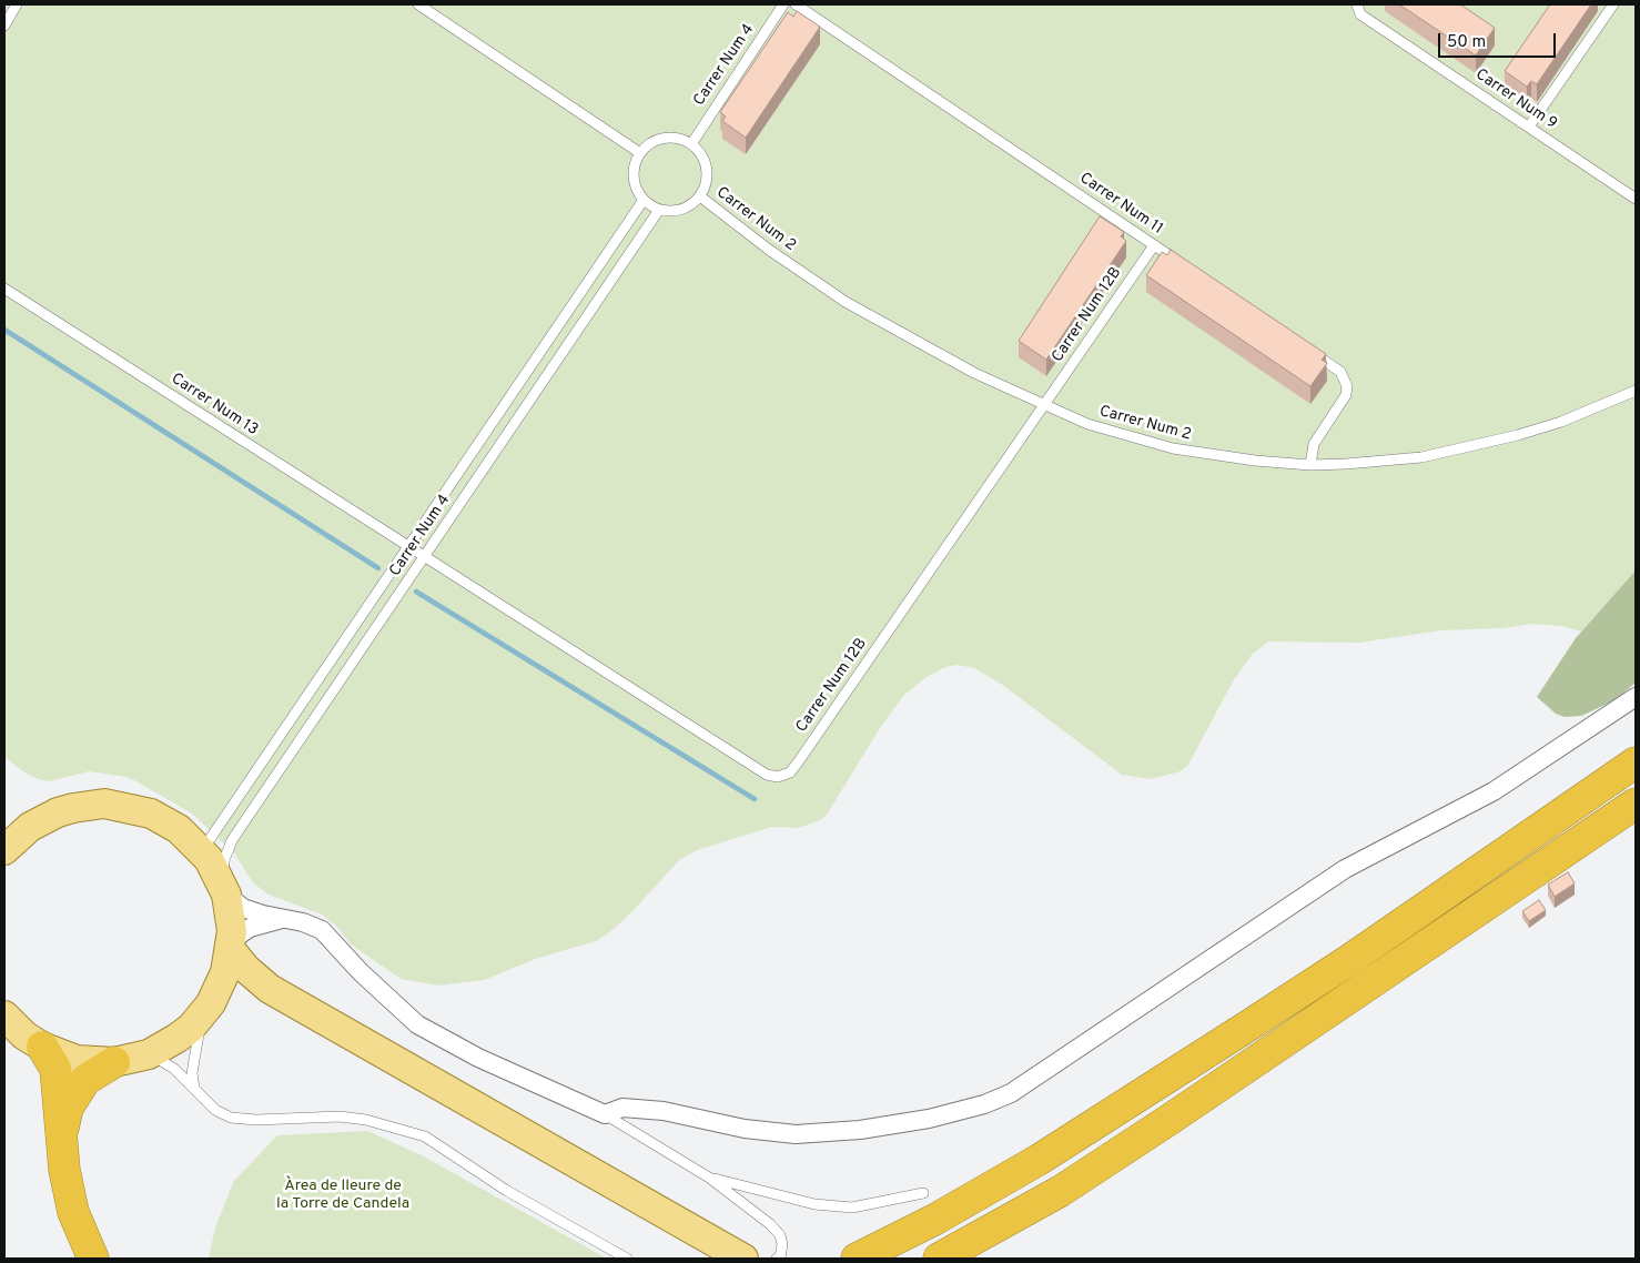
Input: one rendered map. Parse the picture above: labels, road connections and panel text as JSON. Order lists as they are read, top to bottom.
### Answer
{
  "streets": {
    "lane": [
      "Carrer Num 4",
      "Carrer Num 9",
      "Carrer Num 11",
      "Carrer Num 2",
      "Carrer Num 12B",
      "Carrer Num 13"
    ]
  },
  "crossings": [
    ["Carrer Num 4", "Carrer Num 2"],
    ["Carrer Num 4", "Carrer Num 12B"],
    ["Carrer Num 4", "Carrer Num 13"],
    ["Carrer Num 11", "Carrer Num 12B"],
    ["Carrer Num 2", "Carrer Num 12B"],
    ["Carrer Num 12B", "Carrer Num 13"]
  ],
  "parks": ["Àrea de lleure de la Torre de Candela"],
  "scale_bar": "50 m"
}
